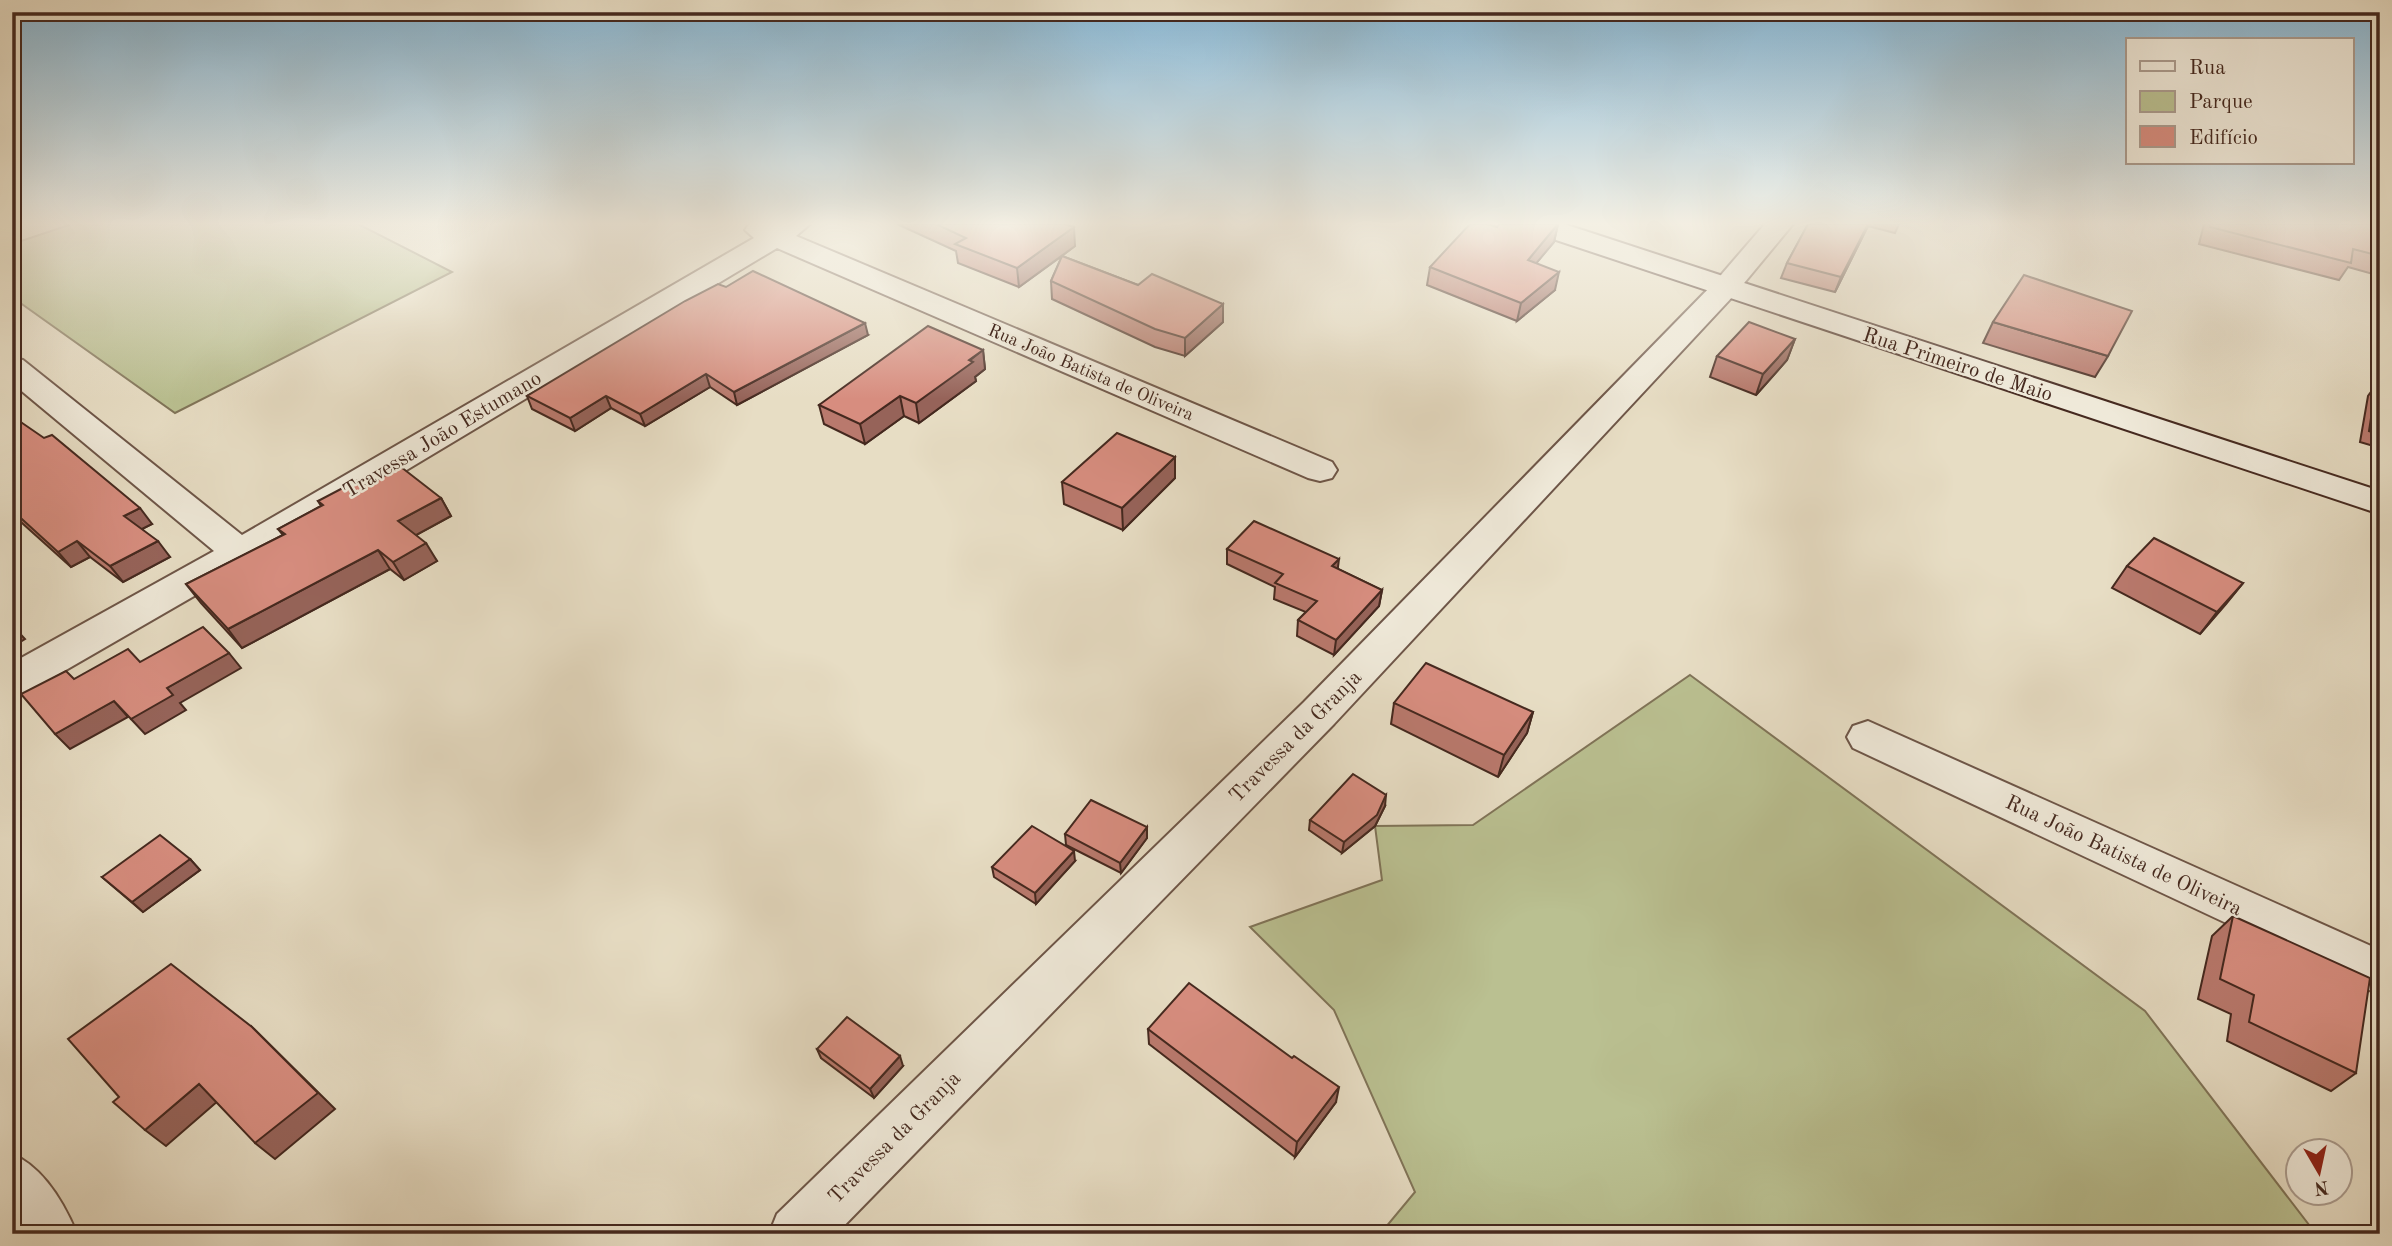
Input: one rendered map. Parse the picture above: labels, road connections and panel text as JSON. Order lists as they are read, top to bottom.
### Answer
{
  "streets": {
    "street": [
      "Rua Primeiro de Maio",
      "Rua João Batista de Oliveira",
      "Travessa João Estumano",
      "Travessa da Granja"
    ]
  },
  "crossings": [
    ["Rua Primeiro de Maio", "Travessa da Granja"]
  ],
  "legend": ["Rua", "Parque", "Edifício"],
  "north": "bottom"
}
